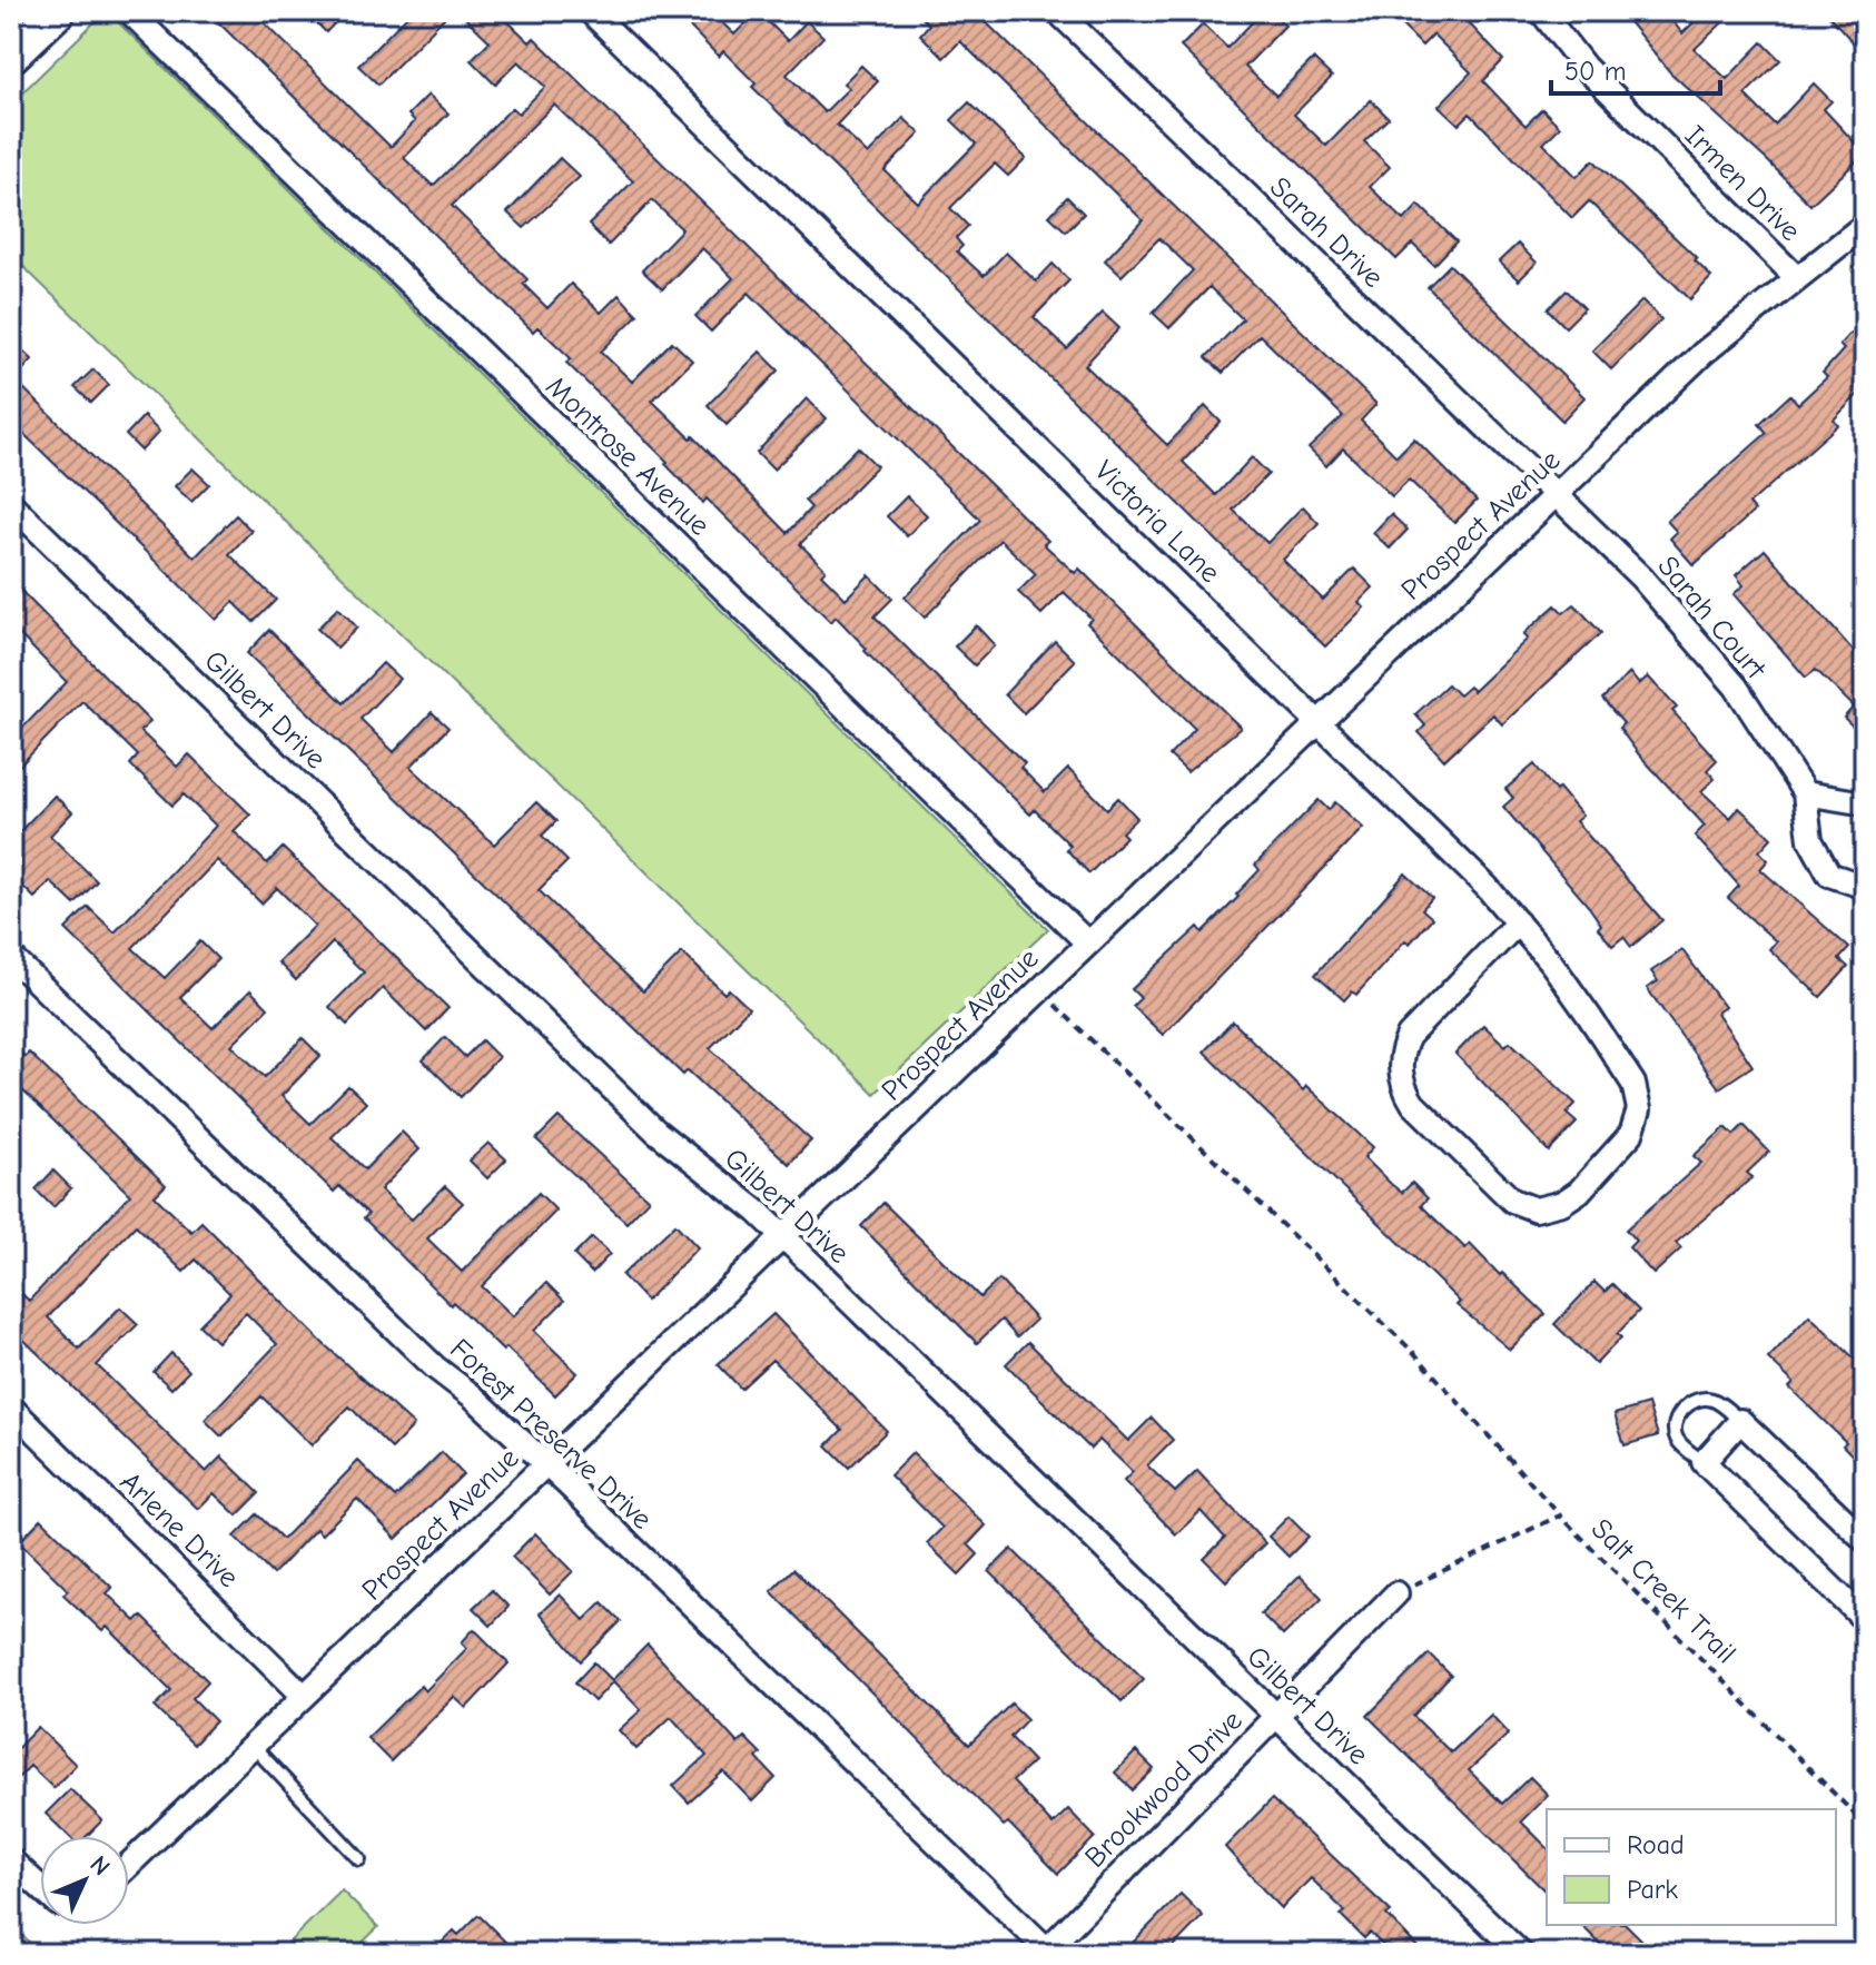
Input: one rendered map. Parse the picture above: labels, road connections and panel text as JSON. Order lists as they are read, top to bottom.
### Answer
{
  "streets": {
    "street": [
      "Irmen Drive",
      "Sarah Drive",
      "Montrose Avenue",
      "Victoria Lane",
      "Prospect Avenue",
      "Sarah Court",
      "Gilbert Drive",
      "Forest Preserve Drive",
      "Arlene Drive",
      "Brookwood Drive"
    ],
    "path": ["Salt Creek Trail"]
  },
  "crossings": [
    ["Irmen Drive", "Prospect Avenue"],
    ["Sarah Drive", "Prospect Avenue"],
    ["Sarah Drive", "Sarah Court"],
    ["Montrose Avenue", "Prospect Avenue"],
    ["Victoria Lane", "Prospect Avenue"],
    ["Prospect Avenue", "Sarah Court"],
    ["Prospect Avenue", "Gilbert Drive"],
    ["Prospect Avenue", "Forest Preserve Drive"],
    ["Prospect Avenue", "Arlene Drive"],
    ["Gilbert Drive", "Brookwood Drive"],
    ["Forest Preserve Drive", "Brookwood Drive"],
    ["Salt Creek Trail", "Brookwood Drive"]
  ],
  "legend": ["Road", "Park"],
  "scale_bar": "50 m",
  "north": "top right"
}
